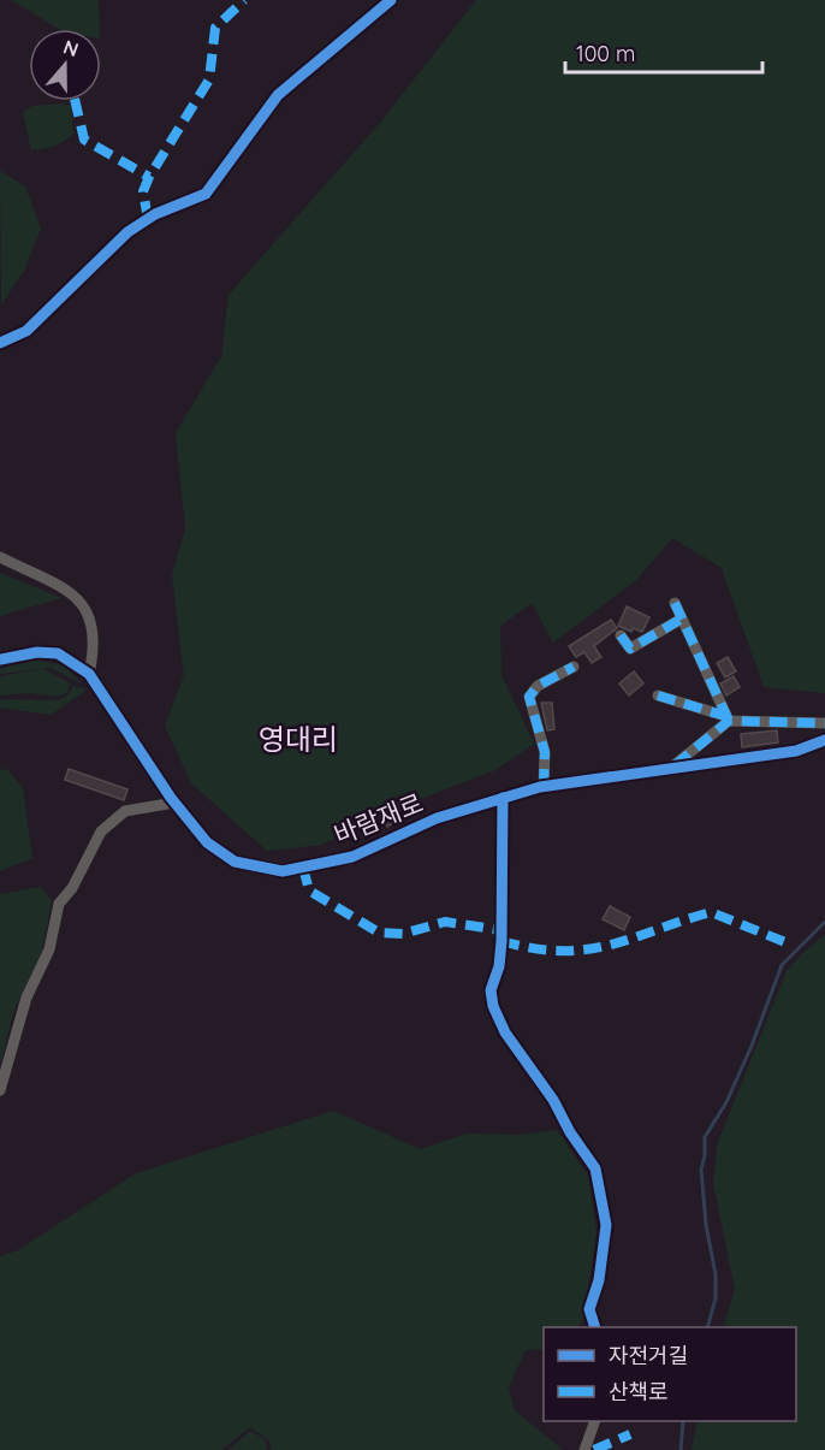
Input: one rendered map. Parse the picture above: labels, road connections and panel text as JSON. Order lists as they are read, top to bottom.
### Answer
{
  "streets": {
    "street": ["바람재로"]
  },
  "districts": ["영대리"],
  "legend": ["자전거길", "산책로"],
  "scale_bar": "100 m",
  "north": "top"
}
